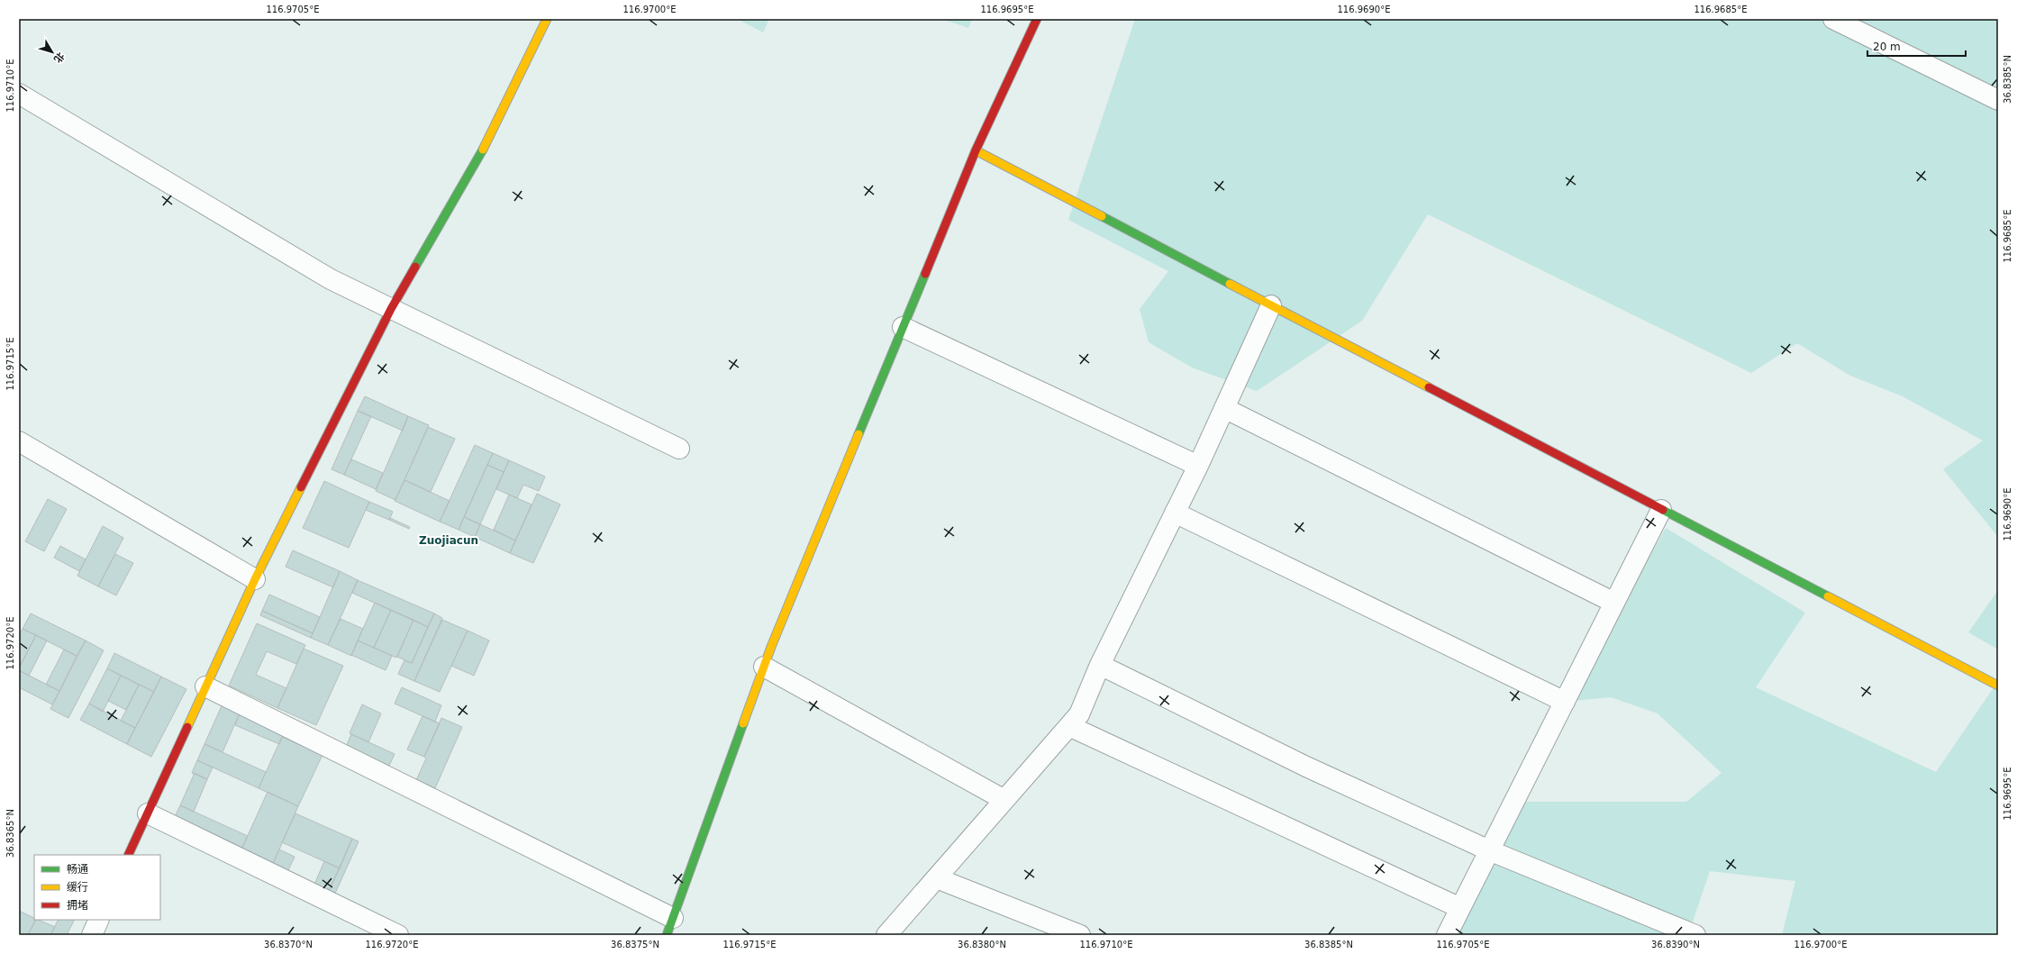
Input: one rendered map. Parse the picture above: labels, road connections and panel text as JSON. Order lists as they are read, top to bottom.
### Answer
{
  "districts": ["Zuojiacun"],
  "legend": ["畅通", "缓行", "拥堵"],
  "scale_bar": "20 m",
  "north": "bottom right",
  "coordinates": [
    "116.9705°E",
    "116.9700°E",
    "116.9695°E",
    "116.9690°E",
    "116.9685°E",
    "36.8385°N",
    "116.9710°E",
    "116.9715°E",
    "116.9720°E",
    "36.8365°N",
    "36.8370°N",
    "36.8375°N",
    "36.8380°N",
    "36.8390°N"
  ]
}
